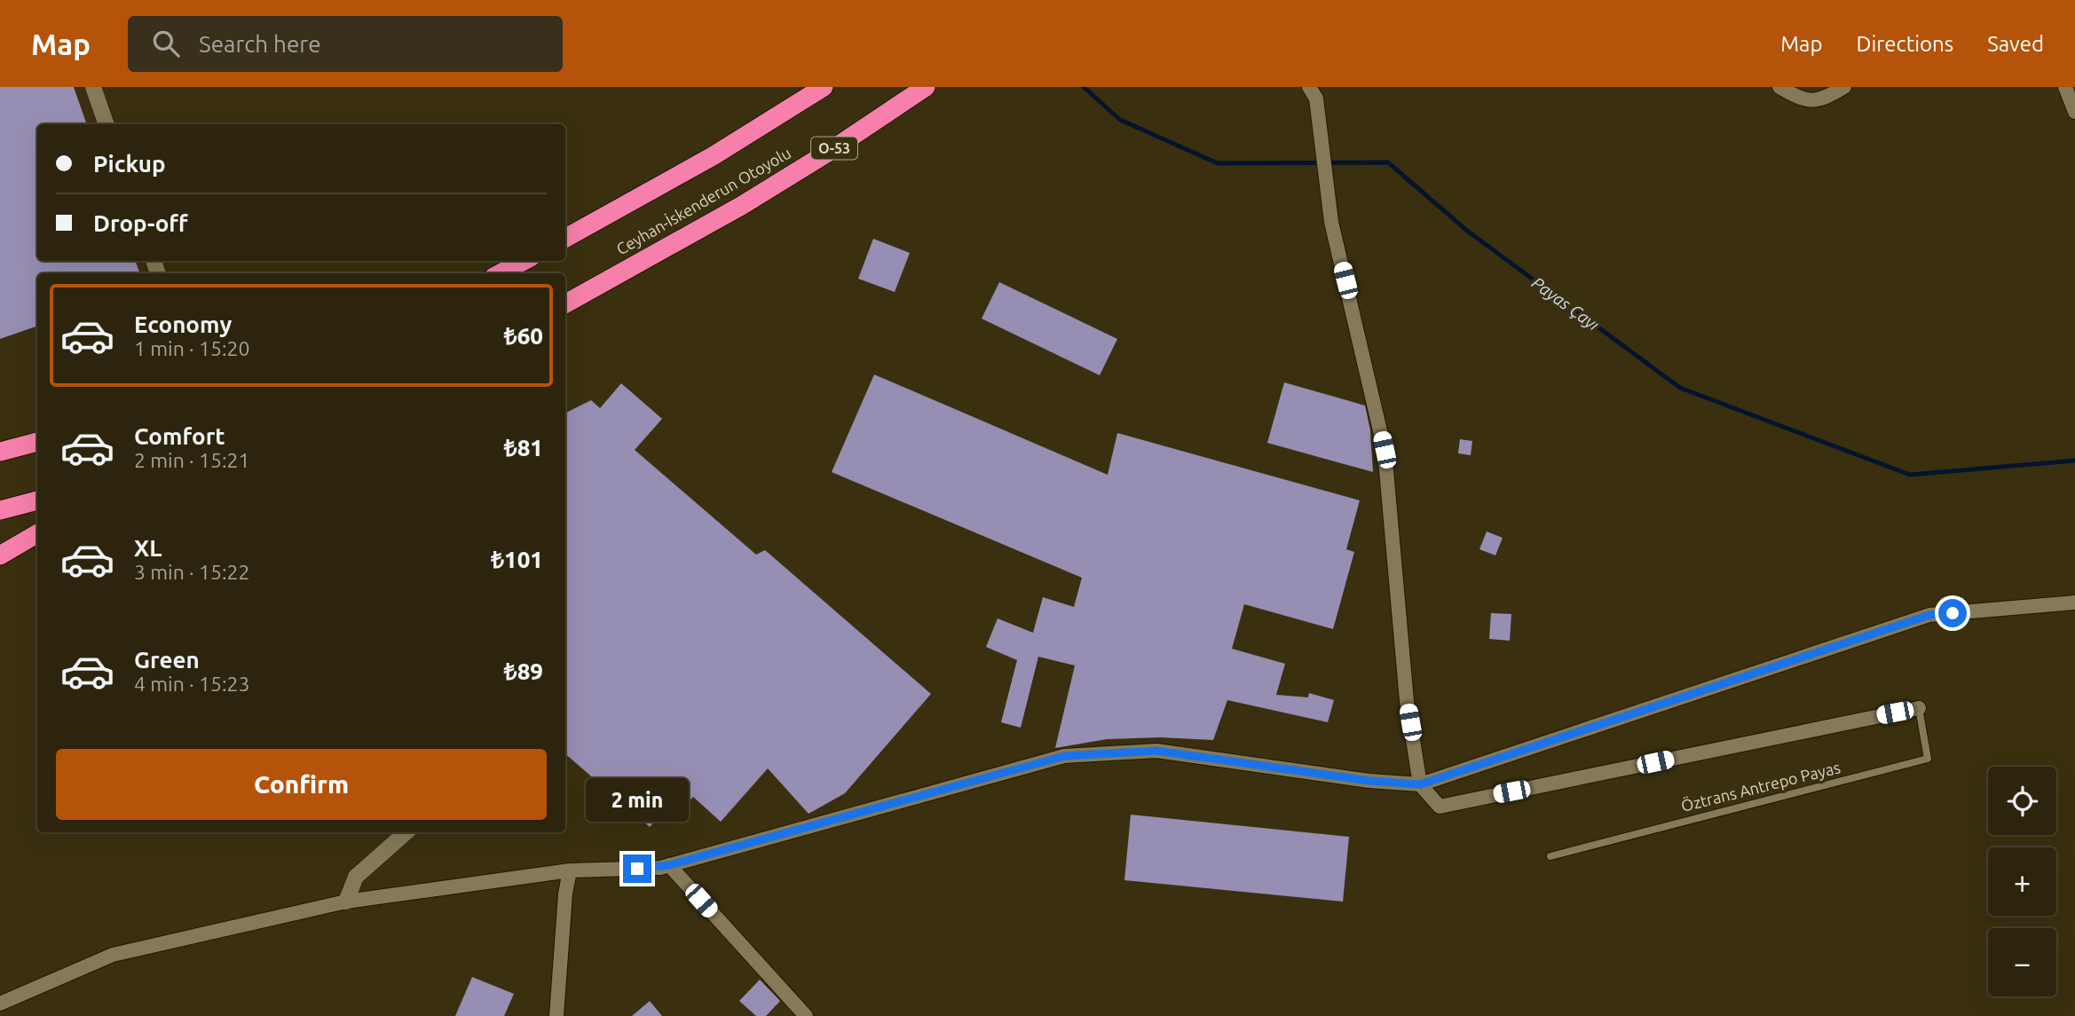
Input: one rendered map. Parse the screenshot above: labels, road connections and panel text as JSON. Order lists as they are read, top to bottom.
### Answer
{
  "streets": {
    "highway": ["O-53", "Ceyhan-İskenderun Otoyolu"],
    "lane": ["Öztrans Antrepo Payas"]
  },
  "water": ["Payas Çayı"],
  "page": {
    "header": "Map",
    "search": "Search here",
    "nav": ["Map", "Directions", "Saved"],
    "banner": ["Pickup", "Drop-off"],
    "list": [
      {
        "name": "Economy",
        "note": "1 min · 15:20",
        "value": "₺60"
      },
      {
        "name": "Comfort",
        "note": "2 min · 15:21",
        "value": "₺81"
      },
      {
        "name": "XL",
        "note": "3 min · 15:22",
        "value": "₺101"
      },
      {
        "name": "Green",
        "note": "4 min · 15:23",
        "value": "₺89"
      }
    ],
    "buttons": "Confirm",
    "map_buttons": ["+", "−"],
    "bubble": "2 min"
  }
}
